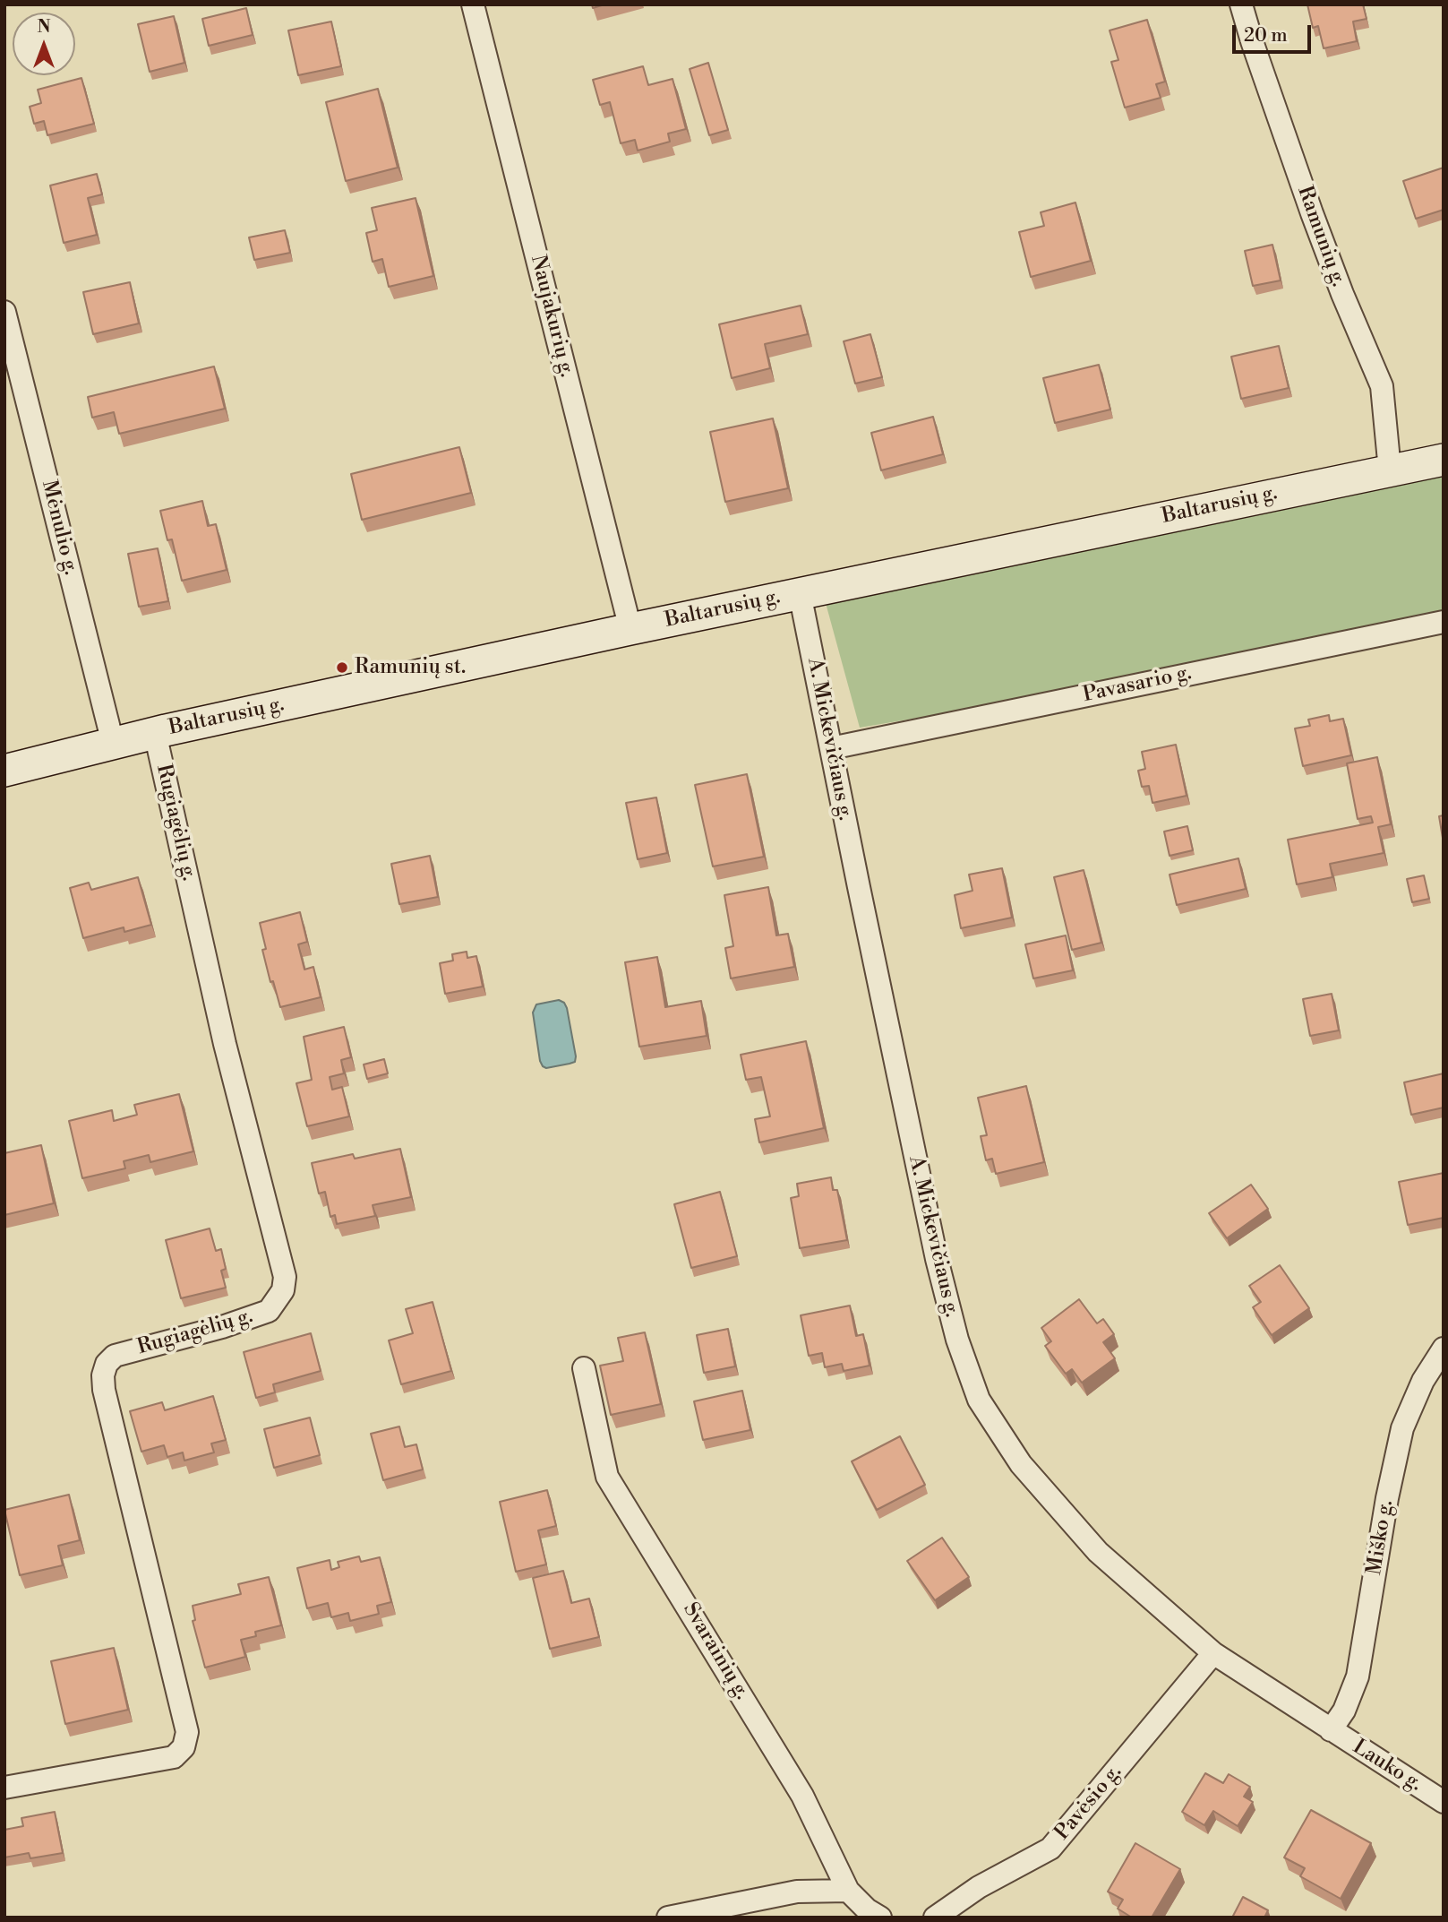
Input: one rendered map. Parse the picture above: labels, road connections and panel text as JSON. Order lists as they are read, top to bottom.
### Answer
{
  "streets": {
    "main road": ["Baltarusių g."],
    "street": [
      "Ramunių g.",
      "Naujakurių g.",
      "Mėnulio g.",
      "Pavasario g.",
      "A. Mickevičiaus g.",
      "Rugiagėlių g.",
      "Miško g.",
      "Svarainių g.",
      "Lauko g.",
      "Pavėsio g."
    ]
  },
  "crossings": [
    ["Ramunių g.", "Baltarusių g."],
    ["Naujakurių g.", "Baltarusių g."],
    ["Baltarusių g.", "Mėnulio g."],
    ["Baltarusių g.", "A. Mickevičiaus g."],
    ["Baltarusių g.", "Rugiagėlių g."],
    ["Pavasario g.", "A. Mickevičiaus g."],
    ["A. Mickevičiaus g.", "Miško g."],
    ["A. Mickevičiaus g.", "Lauko g."],
    ["A. Mickevičiaus g.", "Pavėsio g."],
    ["Miško g.", "Lauko g."]
  ],
  "places": ["Ramunių st."],
  "scale_bar": "20 m",
  "north": "top"
}
